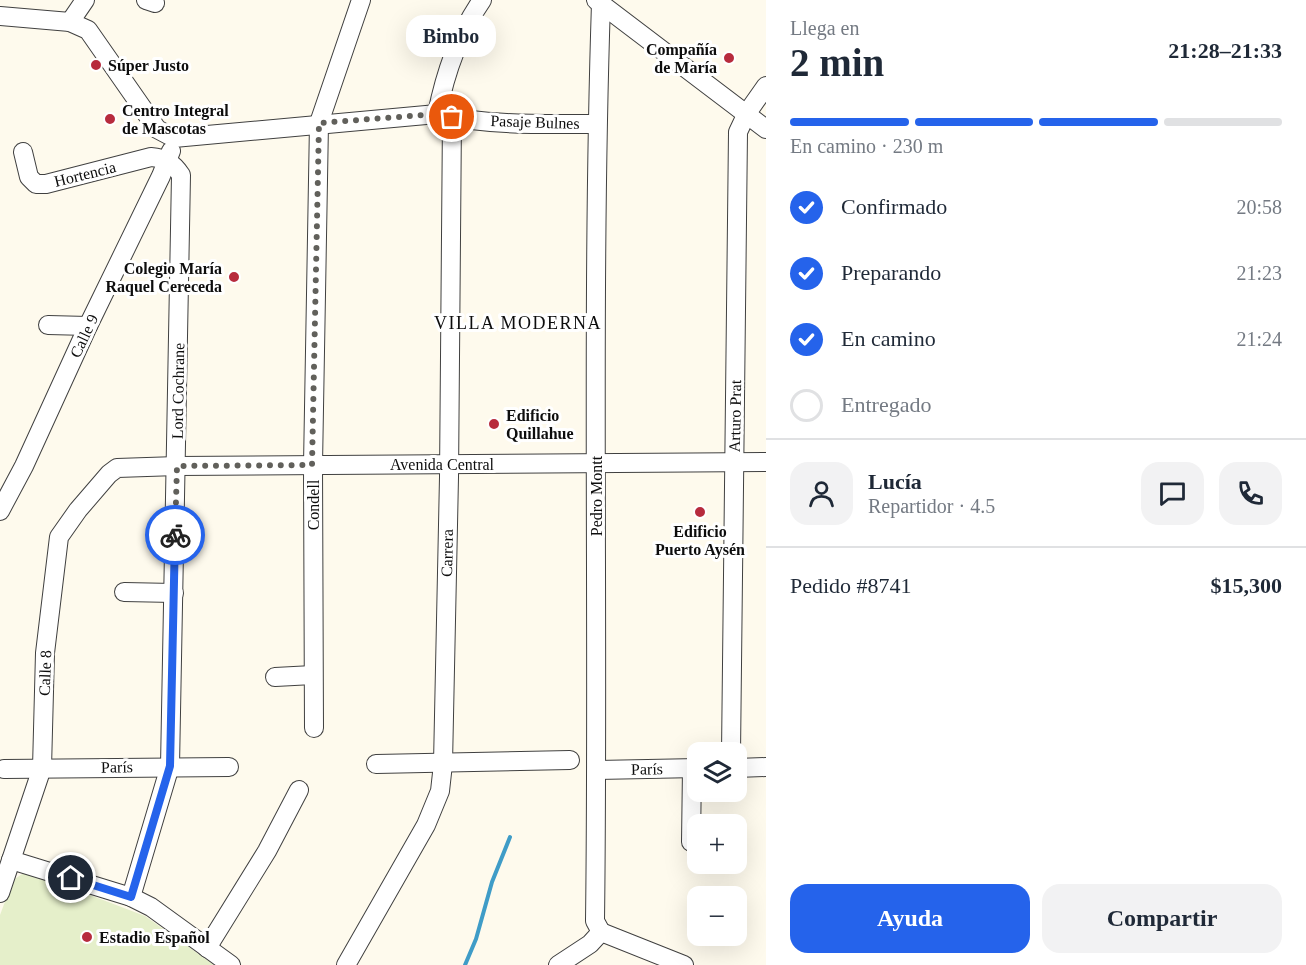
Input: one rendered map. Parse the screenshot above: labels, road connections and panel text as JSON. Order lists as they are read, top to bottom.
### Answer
{
  "streets": {
    "street": [
      "Pasaje Bulnes",
      "Hortencia",
      "Calle 9",
      "Lord Cochrane",
      "Arturo Prat",
      "Avenida Central",
      "Pedro Montt",
      "Condell",
      "Carrera",
      "Calle 8",
      "París"
    ]
  },
  "crossings": [
    ["Pasaje Bulnes", "Pedro Montt"],
    ["Pasaje Bulnes", "Condell"],
    ["Pasaje Bulnes", "Carrera"],
    ["Hortencia", "Calle 9"],
    ["Hortencia", "Lord Cochrane"],
    ["Calle 9", "Lord Cochrane"],
    ["Lord Cochrane", "Avenida Central"],
    ["Lord Cochrane", "París"],
    ["Arturo Prat", "Avenida Central"],
    ["Avenida Central", "Pedro Montt"],
    ["Avenida Central", "Condell"],
    ["Avenida Central", "Carrera"],
    ["Avenida Central", "Calle 8"],
    ["Pedro Montt", "París"],
    ["Calle 8", "París"]
  ],
  "districts": ["VILLA MODERNA"],
  "places": [
    "Compañía de María",
    "Súper Justo",
    "Bimbo",
    "Centro Integral de Mascotas",
    "Colegio María Raquel Cereceda",
    "Edificio Quillahue",
    "Edificio Puerto Aysén",
    "Estadio Español"
  ],
  "page": {
    "heading": ["2 min", "Llega en", "21:28–21:33"],
    "panel": [
      "Lucía",
      "Repartidor · 4.5",
      "Pedido #8741",
      "$15,300"
    ],
    "bubble": "Bimbo",
    "bar": "En camino · 230 m",
    "list": [
      ["Confirmado", "20:58"],
      ["Preparando", "21:23"],
      ["En camino", "21:24"],
      "Entregado"
    ],
    "map_buttons": ["+", "−"],
    "buttons": ["Ayuda", "Compartir"]
  }
}
